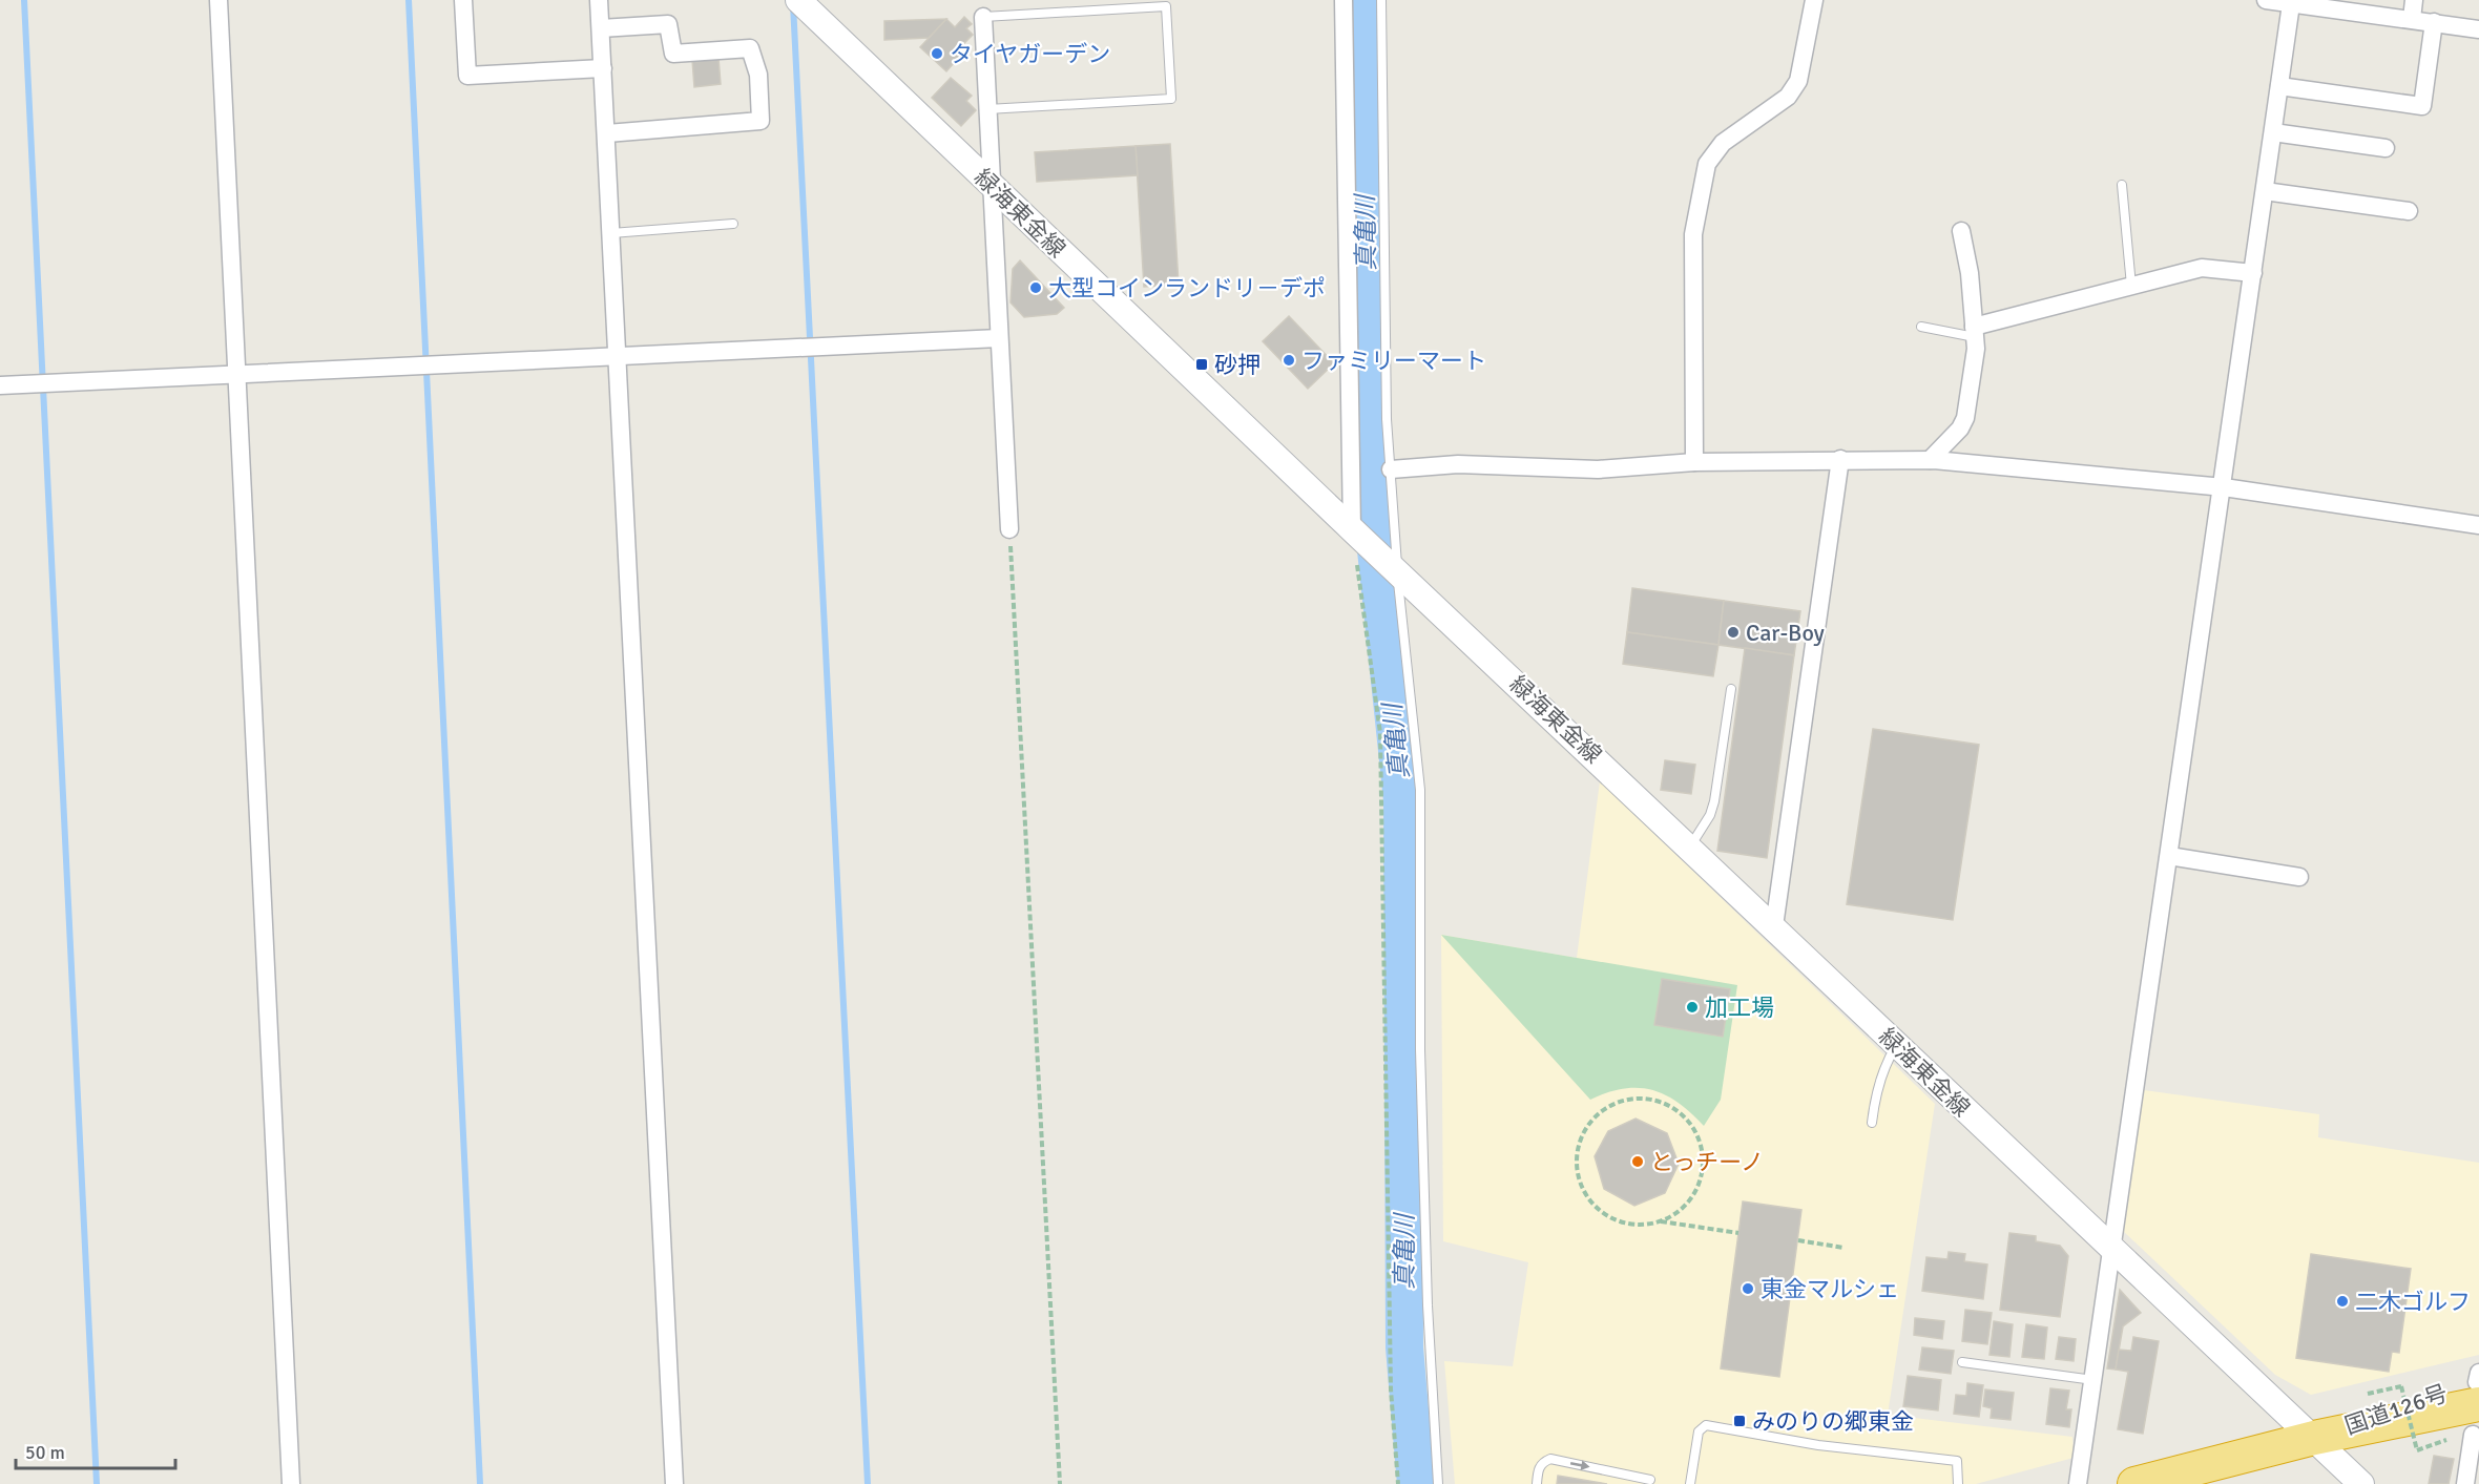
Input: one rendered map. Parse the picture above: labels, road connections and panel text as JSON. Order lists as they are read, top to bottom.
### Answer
{
  "streets": {
    "highway": ["国道126号"],
    "main road": ["緑海東金線"]
  },
  "crossings": [
    ["緑海東金線", "国道126号"]
  ],
  "water": ["真亀川"],
  "places": {
    "other": [
      "タイヤガーデン",
      "大型コインランドリ－デポ",
      "ファミリーマート",
      "Car-Boy",
      "加工場",
      "とっチーノ",
      "東金マルシェ",
      "二木ゴルフ"
    ],
    "transit": ["砂押", "みのりの郷東金"]
  },
  "scale_bar": "50 m"
}
